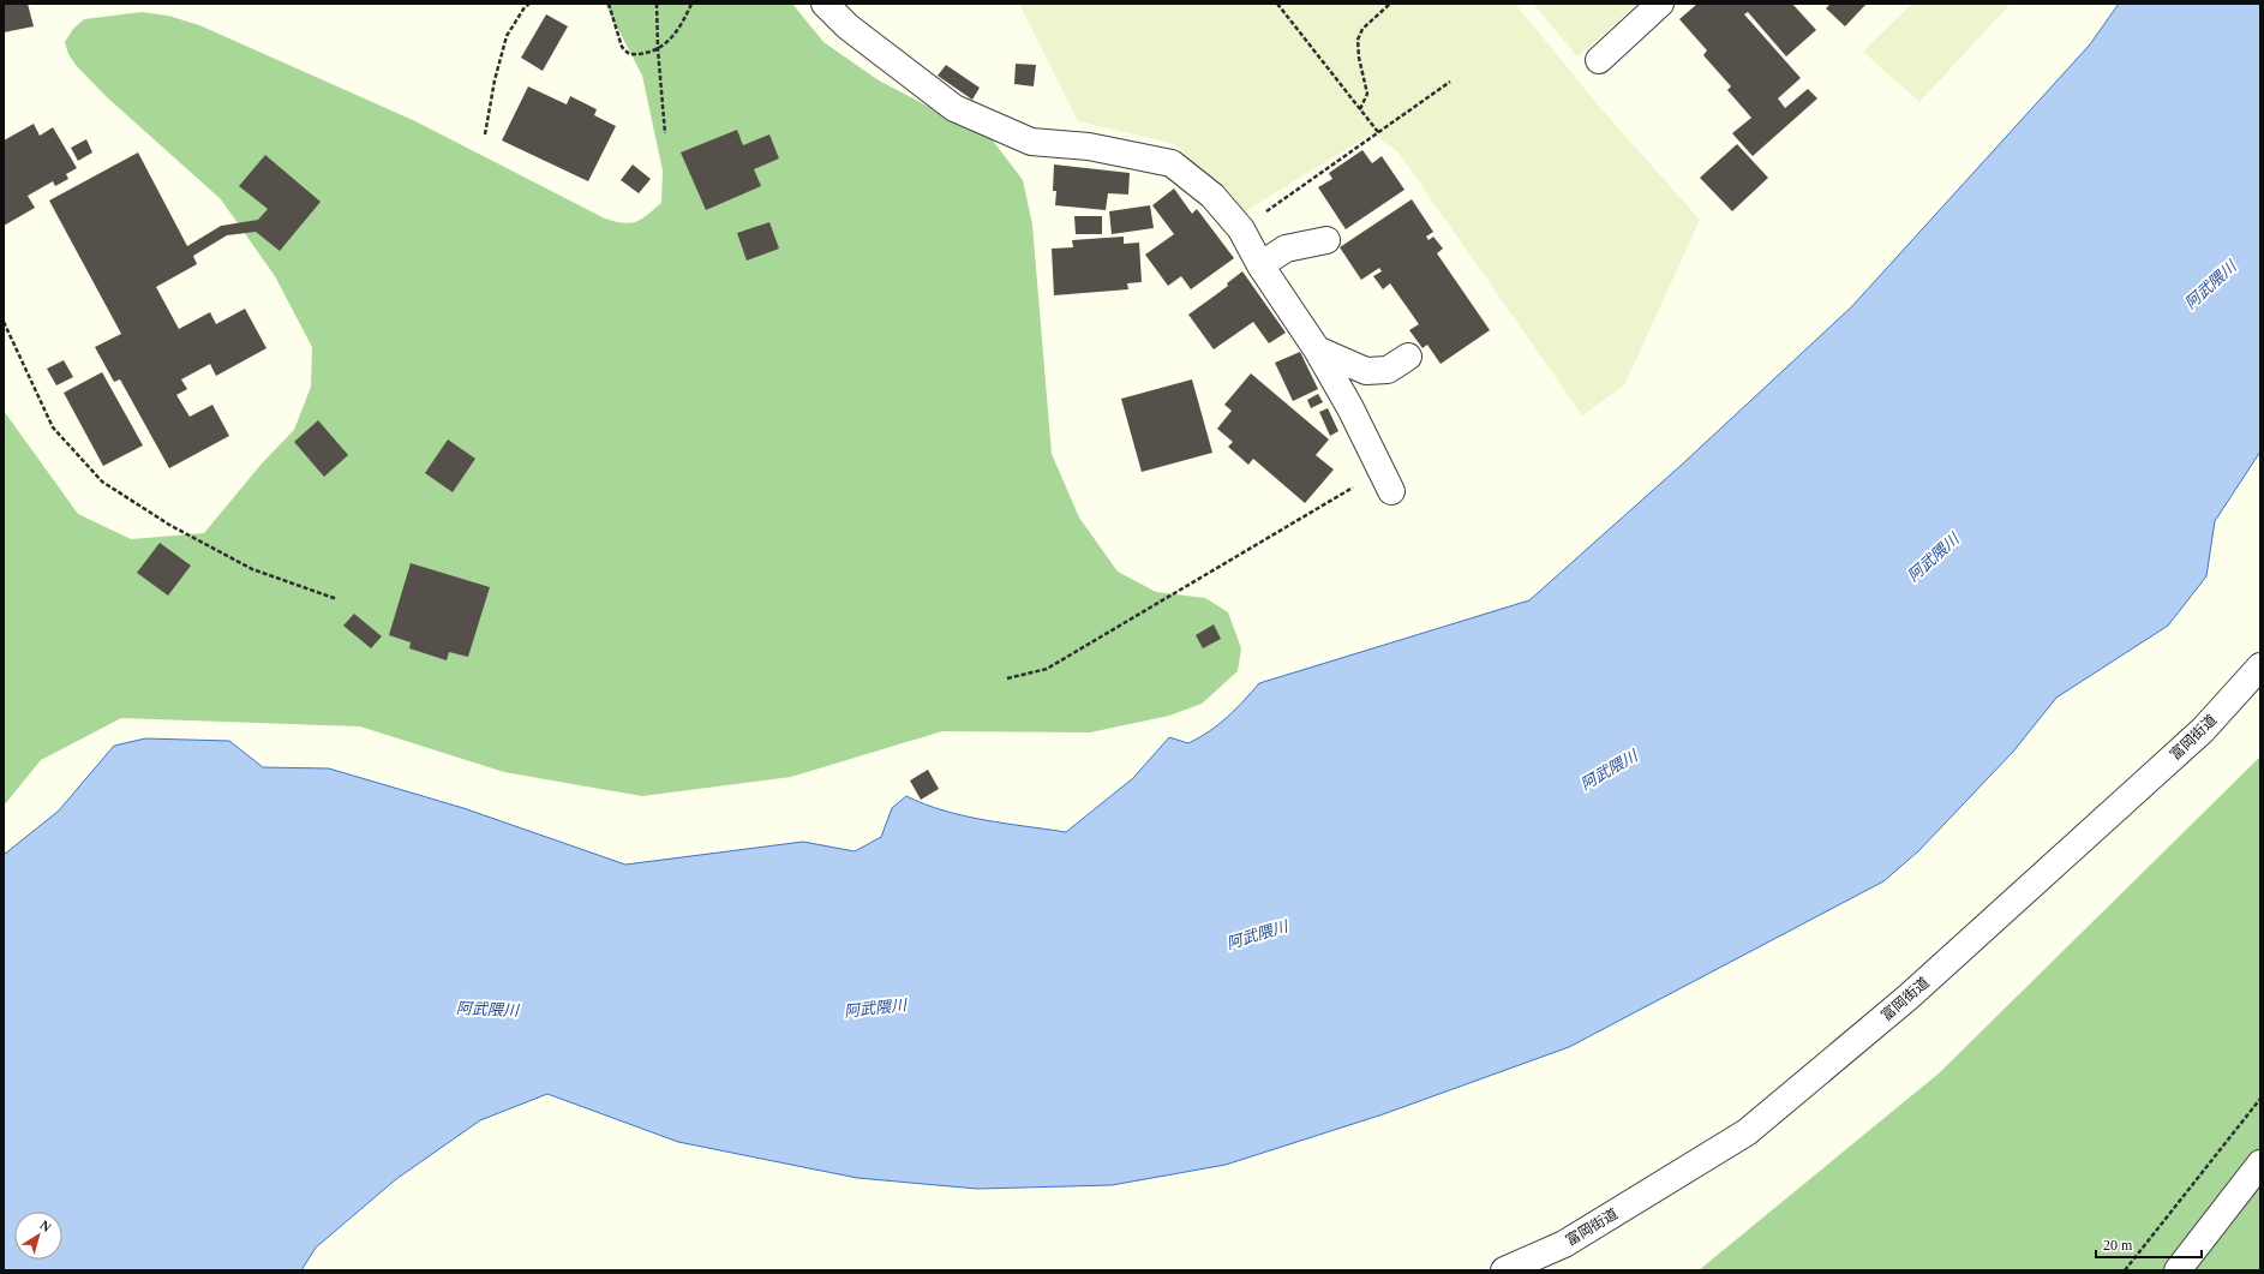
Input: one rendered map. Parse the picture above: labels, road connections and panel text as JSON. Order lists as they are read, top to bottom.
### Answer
{
  "streets": {
    "street": ["富岡街道"]
  },
  "water": ["阿武隈川"],
  "scale_bar": "20 m",
  "north": "top right"
}
